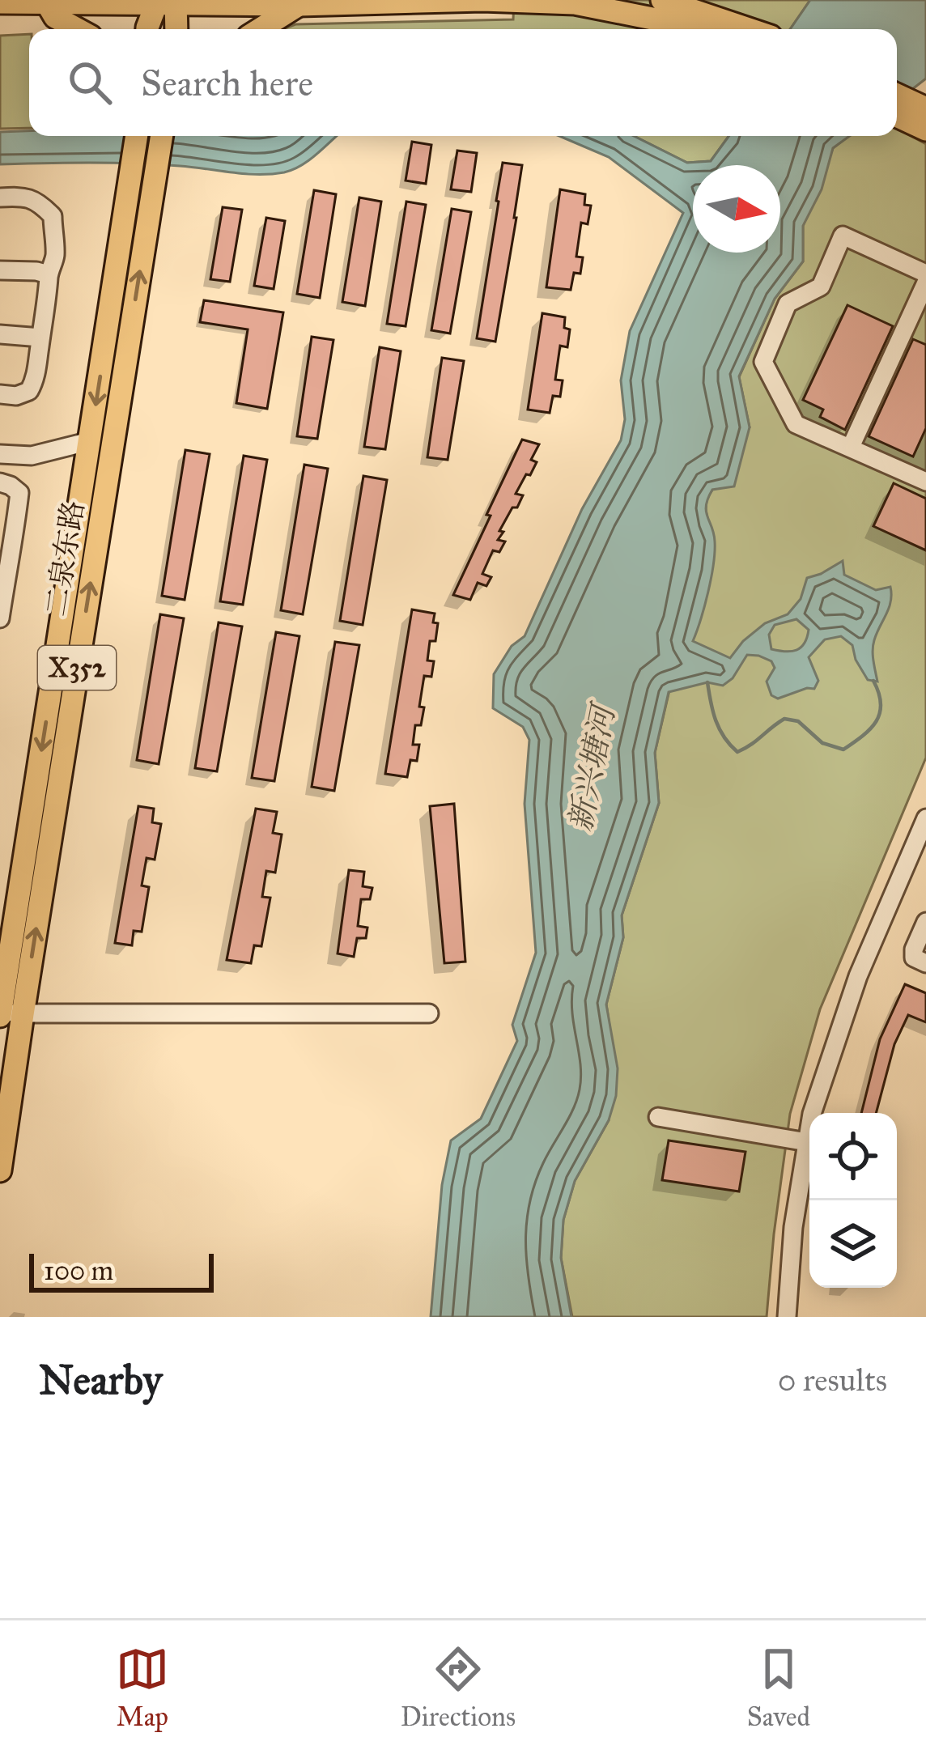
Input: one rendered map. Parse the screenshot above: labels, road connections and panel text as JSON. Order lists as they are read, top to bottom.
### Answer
{
  "streets": {
    "main road": ["二泉东路", "X352"]
  },
  "water": ["新兴塘河"],
  "scale_bar": "100 m",
  "north": "right",
  "page": {
    "search": "Search here",
    "scale": "100 m",
    "heading": ["Nearby", "0 results"],
    "nav": ["Map", "Directions", "Saved"]
  }
}
